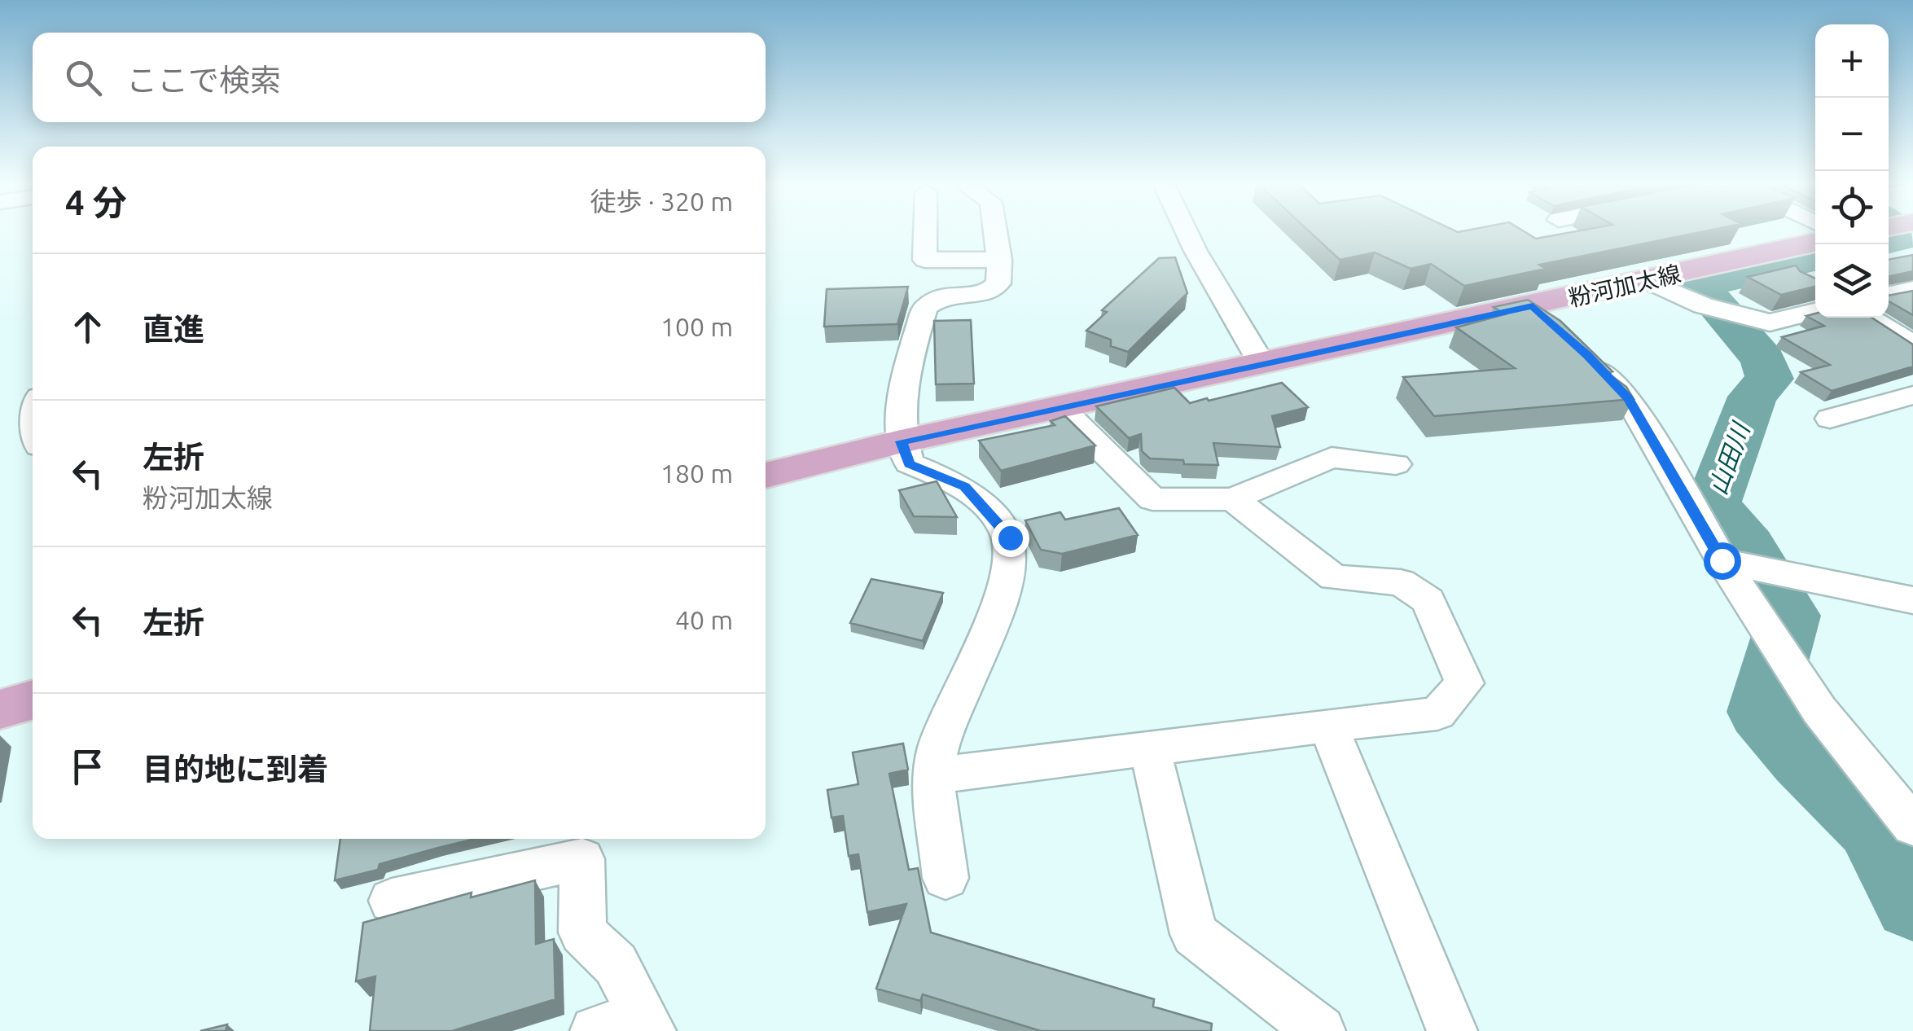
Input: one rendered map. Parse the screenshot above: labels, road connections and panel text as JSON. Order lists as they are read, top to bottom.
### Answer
{
  "streets": {
    "main road": ["粉河加太線"]
  },
  "water": ["山田川"],
  "page": {
    "map_buttons": ["+", "−"],
    "search": "ここで検索",
    "heading": ["4 分", "徒歩 · 320 m"],
    "list": [
      ["直進", "100 m"],
      ["左折", "粉河加太線", "180 m"],
      ["左折", "40 m"],
      "目的地に到着"
    ]
  }
}
